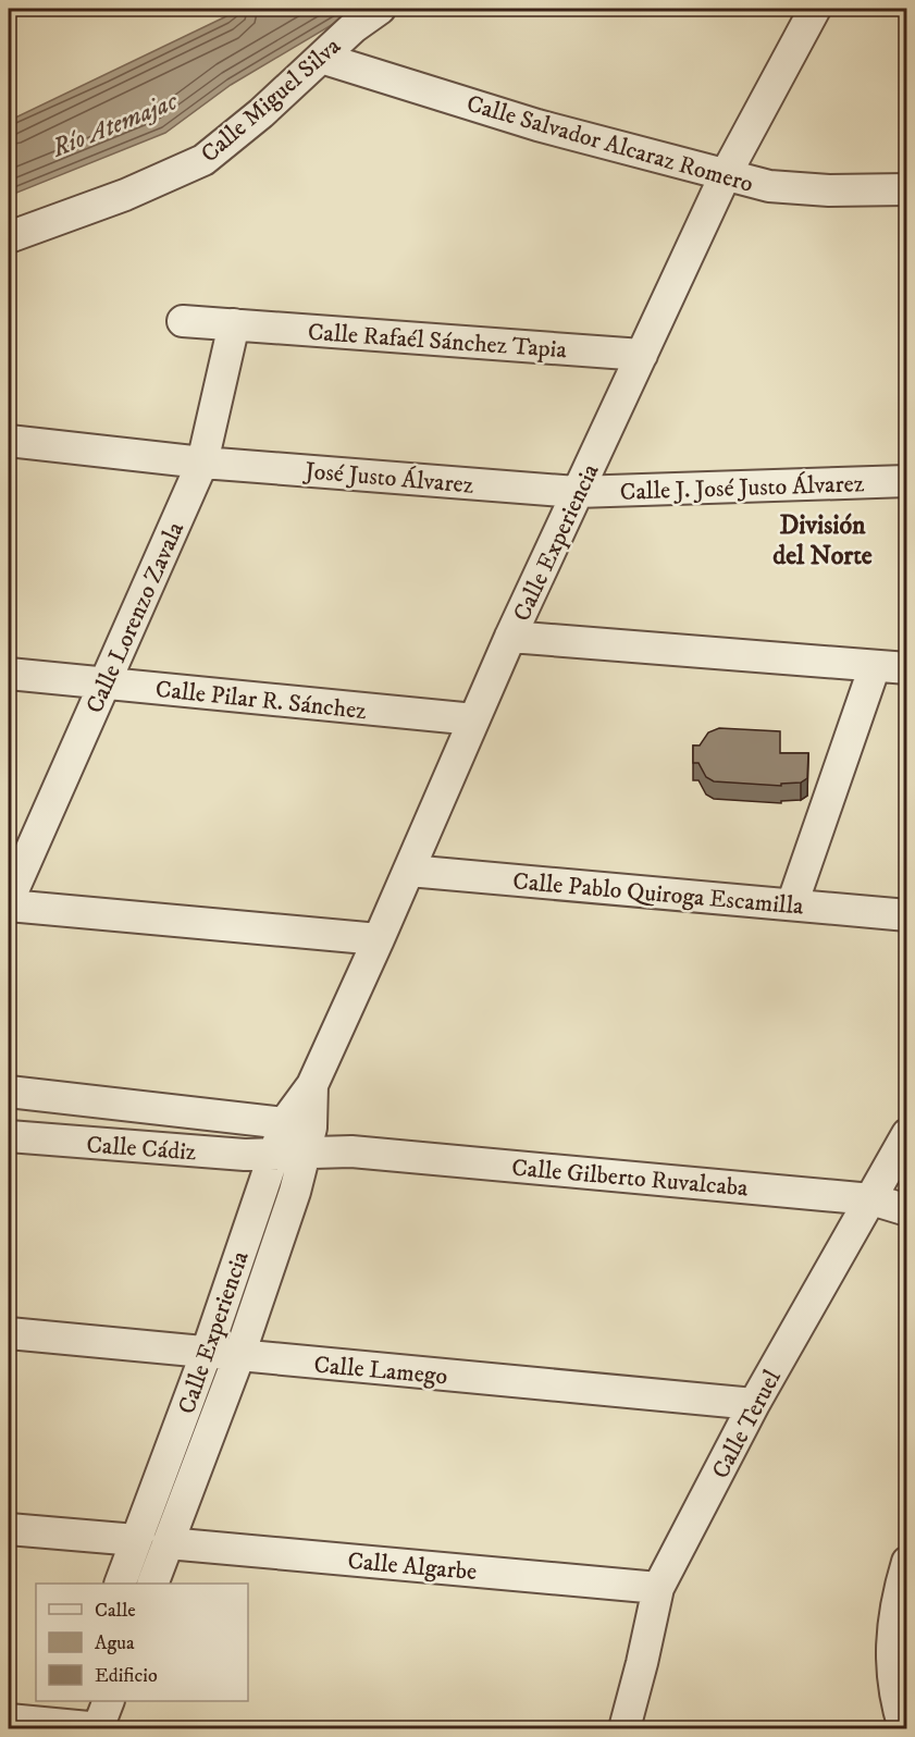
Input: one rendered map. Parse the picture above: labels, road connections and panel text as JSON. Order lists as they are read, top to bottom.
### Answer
{
  "streets": {
    "street": [
      "Calle Miguel Silva",
      "Calle Salvador Alcaraz Romero",
      "Calle Rafaél Sánchez Tapia",
      "José Justo Álvarez",
      "Calle J. José Justo Álvarez",
      "Calle Experiencia",
      "Calle Lorenzo Zavala",
      "Calle Pilar R. Sánchez",
      "Calle Pablo Quiroga Escamilla",
      "Calle Cádiz",
      "Calle Gilberto Ruvalcaba",
      "Calle Lamego",
      "Calle Teruel",
      "Calle Algarbe"
    ]
  },
  "crossings": [
    ["Calle Miguel Silva", "Calle Salvador Alcaraz Romero"],
    ["Calle Salvador Alcaraz Romero", "Calle Experiencia"],
    ["Calle Rafaél Sánchez Tapia", "Calle Experiencia"],
    ["Calle Rafaél Sánchez Tapia", "Calle Lorenzo Zavala"],
    ["José Justo Álvarez", "Calle J. José Justo Álvarez"],
    ["José Justo Álvarez", "Calle Experiencia"],
    ["José Justo Álvarez", "Calle Lorenzo Zavala"],
    ["Calle J. José Justo Álvarez", "Calle Experiencia"],
    ["Calle Experiencia", "Calle Pilar R. Sánchez"],
    ["Calle Experiencia", "Calle Pablo Quiroga Escamilla"],
    ["Calle Experiencia", "Calle Cádiz"],
    ["Calle Experiencia", "Calle Gilberto Ruvalcaba"],
    ["Calle Experiencia", "Calle Lamego"],
    ["Calle Experiencia", "Calle Algarbe"],
    ["Calle Lorenzo Zavala", "Calle Pilar R. Sánchez"],
    ["Calle Cádiz", "Calle Gilberto Ruvalcaba"],
    ["Calle Gilberto Ruvalcaba", "Calle Teruel"],
    ["Calle Lamego", "Calle Teruel"],
    ["Calle Teruel", "Calle Algarbe"]
  ],
  "districts": ["División del Norte"],
  "water": ["Río Atemajac"],
  "legend": ["Calle", "Agua", "Edificio"]
}
